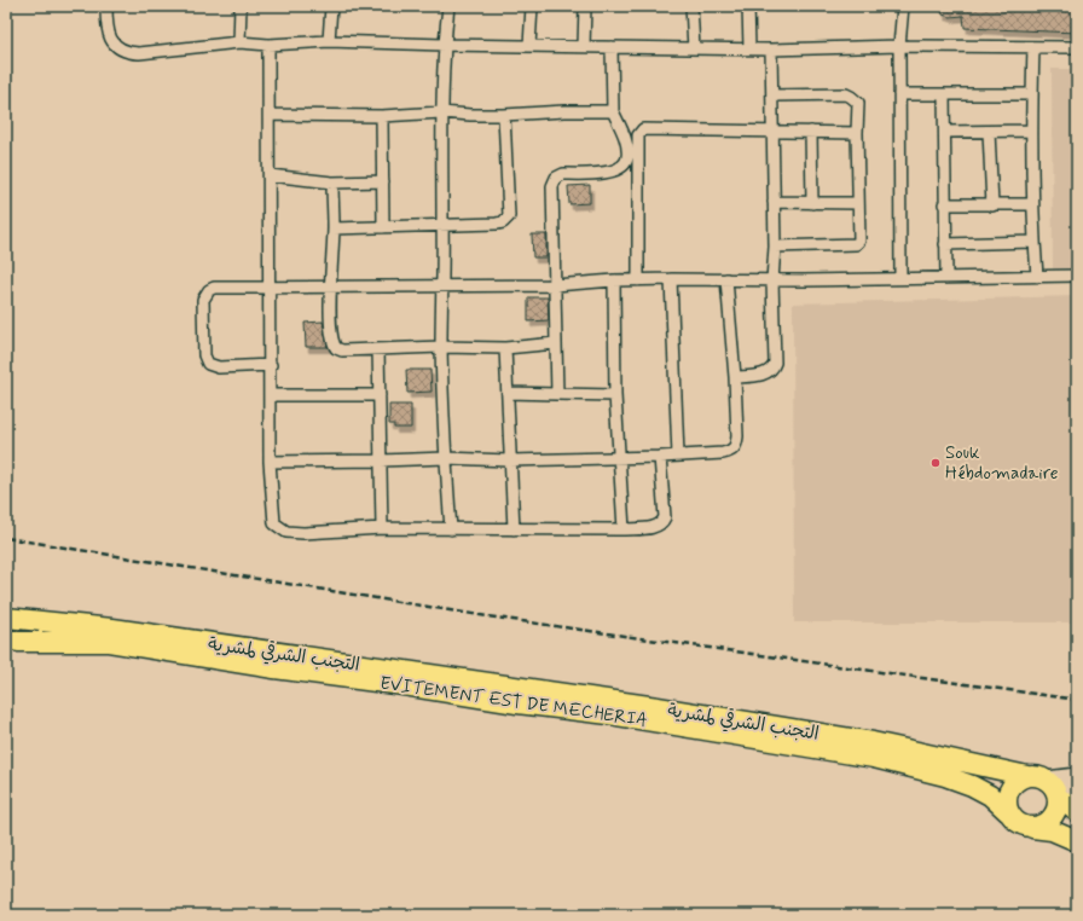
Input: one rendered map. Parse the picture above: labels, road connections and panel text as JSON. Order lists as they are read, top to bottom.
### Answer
{
  "streets": {
    "highway": ["التجنب الشرقي لمشرية", "EVITEMENT EST DE MECHERIA"]
  },
  "crossings": [
    ["التجنب الشرقي لمشرية", "EVITEMENT EST DE MECHERIA"]
  ],
  "places": ["Souk Hébdomadaire"]
}
